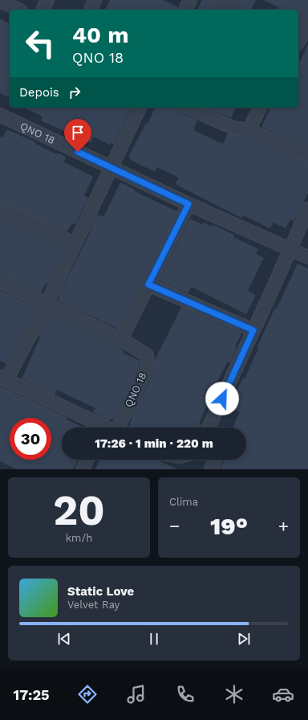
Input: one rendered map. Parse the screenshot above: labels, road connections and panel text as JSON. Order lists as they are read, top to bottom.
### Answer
{
  "streets": {
    "street": ["QNO 18"]
  },
  "page": {
    "turn": ["40 m", "QNO 18"],
    "then": "Depois",
    "limit": "30",
    "trip": "17:26 · 1 min · 220 m",
    "tile": [
      ["20", "km/h"],
      "Clima"
    ],
    "heat": ["−", "19°", "+"],
    "song": ["Static Love", "Velvet Ray"],
    "tabs": "17:25"
  }
}
